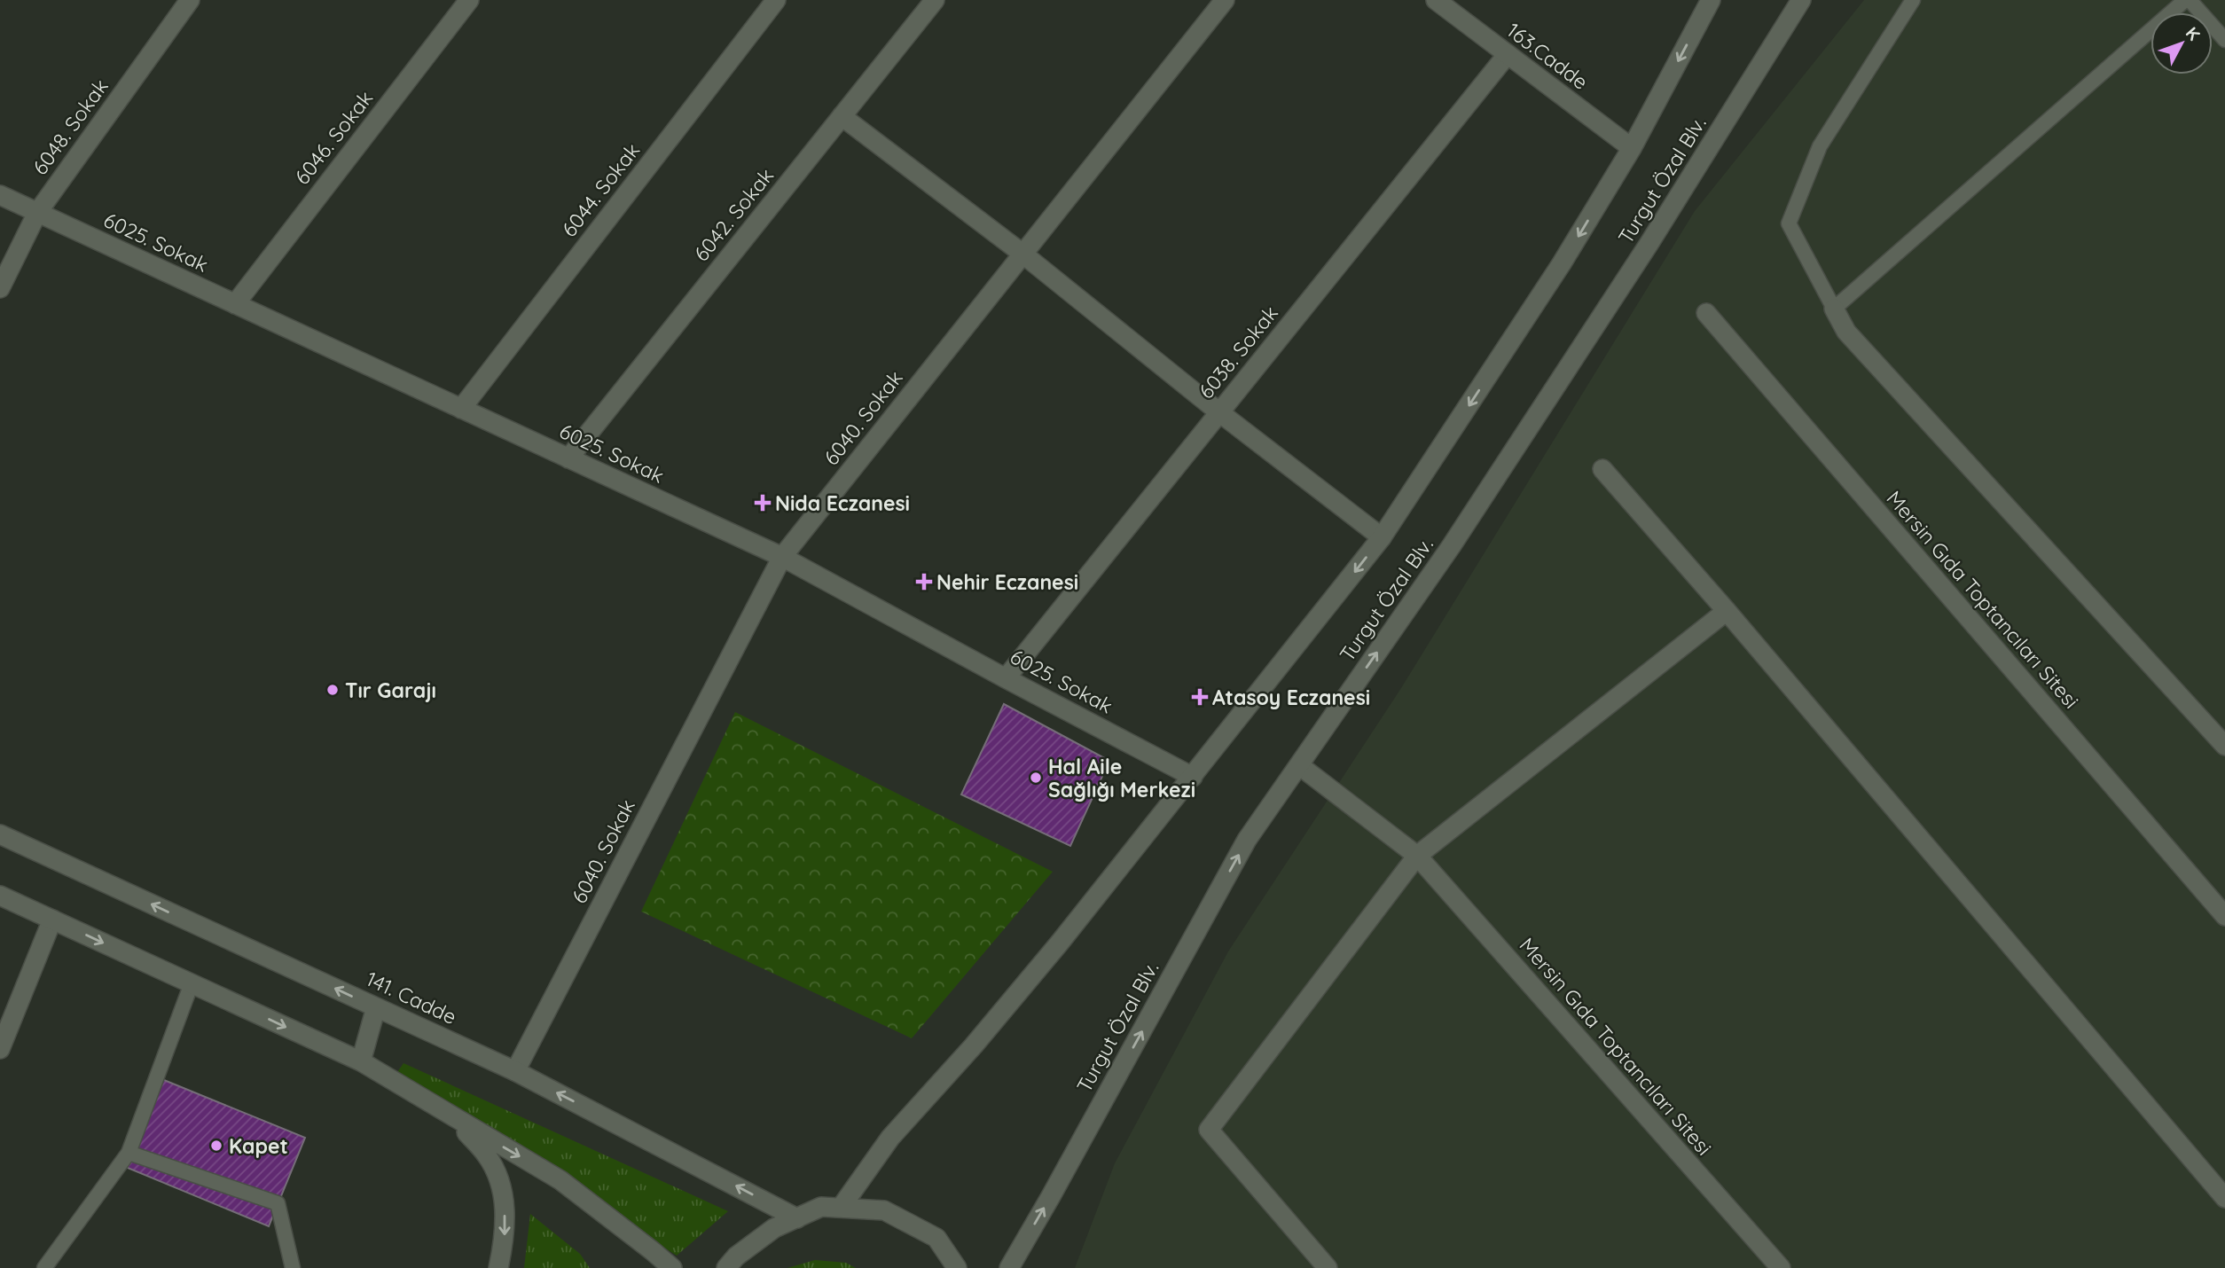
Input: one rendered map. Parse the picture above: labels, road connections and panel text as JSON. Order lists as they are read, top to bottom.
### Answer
{
  "streets": {
    "street": [
      "163.Cadde",
      "6048. Sokak",
      "6046. Sokak",
      "Turgut Özal Blv.",
      "6044. Sokak",
      "6042. Sokak",
      "6025. Sokak",
      "6038. Sokak",
      "6040. Sokak",
      "Mersin Gıda Toptancıları Sitesi",
      "141. Cadde"
    ]
  },
  "crossings": [
    ["163.Cadde", "Turgut Özal Blv."],
    ["163.Cadde", "6038. Sokak"],
    ["6048. Sokak", "6025. Sokak"],
    ["6046. Sokak", "6025. Sokak"],
    ["Turgut Özal Blv.", "6025. Sokak"],
    ["Turgut Özal Blv.", "Mersin Gıda Toptancıları Sitesi"],
    ["6044. Sokak", "6025. Sokak"],
    ["6042. Sokak", "6025. Sokak"],
    ["6025. Sokak", "6038. Sokak"],
    ["6025. Sokak", "6040. Sokak"],
    ["6040. Sokak", "141. Cadde"]
  ],
  "places": {
    "health": ["Nida Eczanesi", "Nehir Eczanesi", "Atasoy Eczanesi"],
    "other": ["Tır Garajı", "Hal Aile Sağlığı Merkezi", "Kapet"]
  },
  "north": "top right"
}
